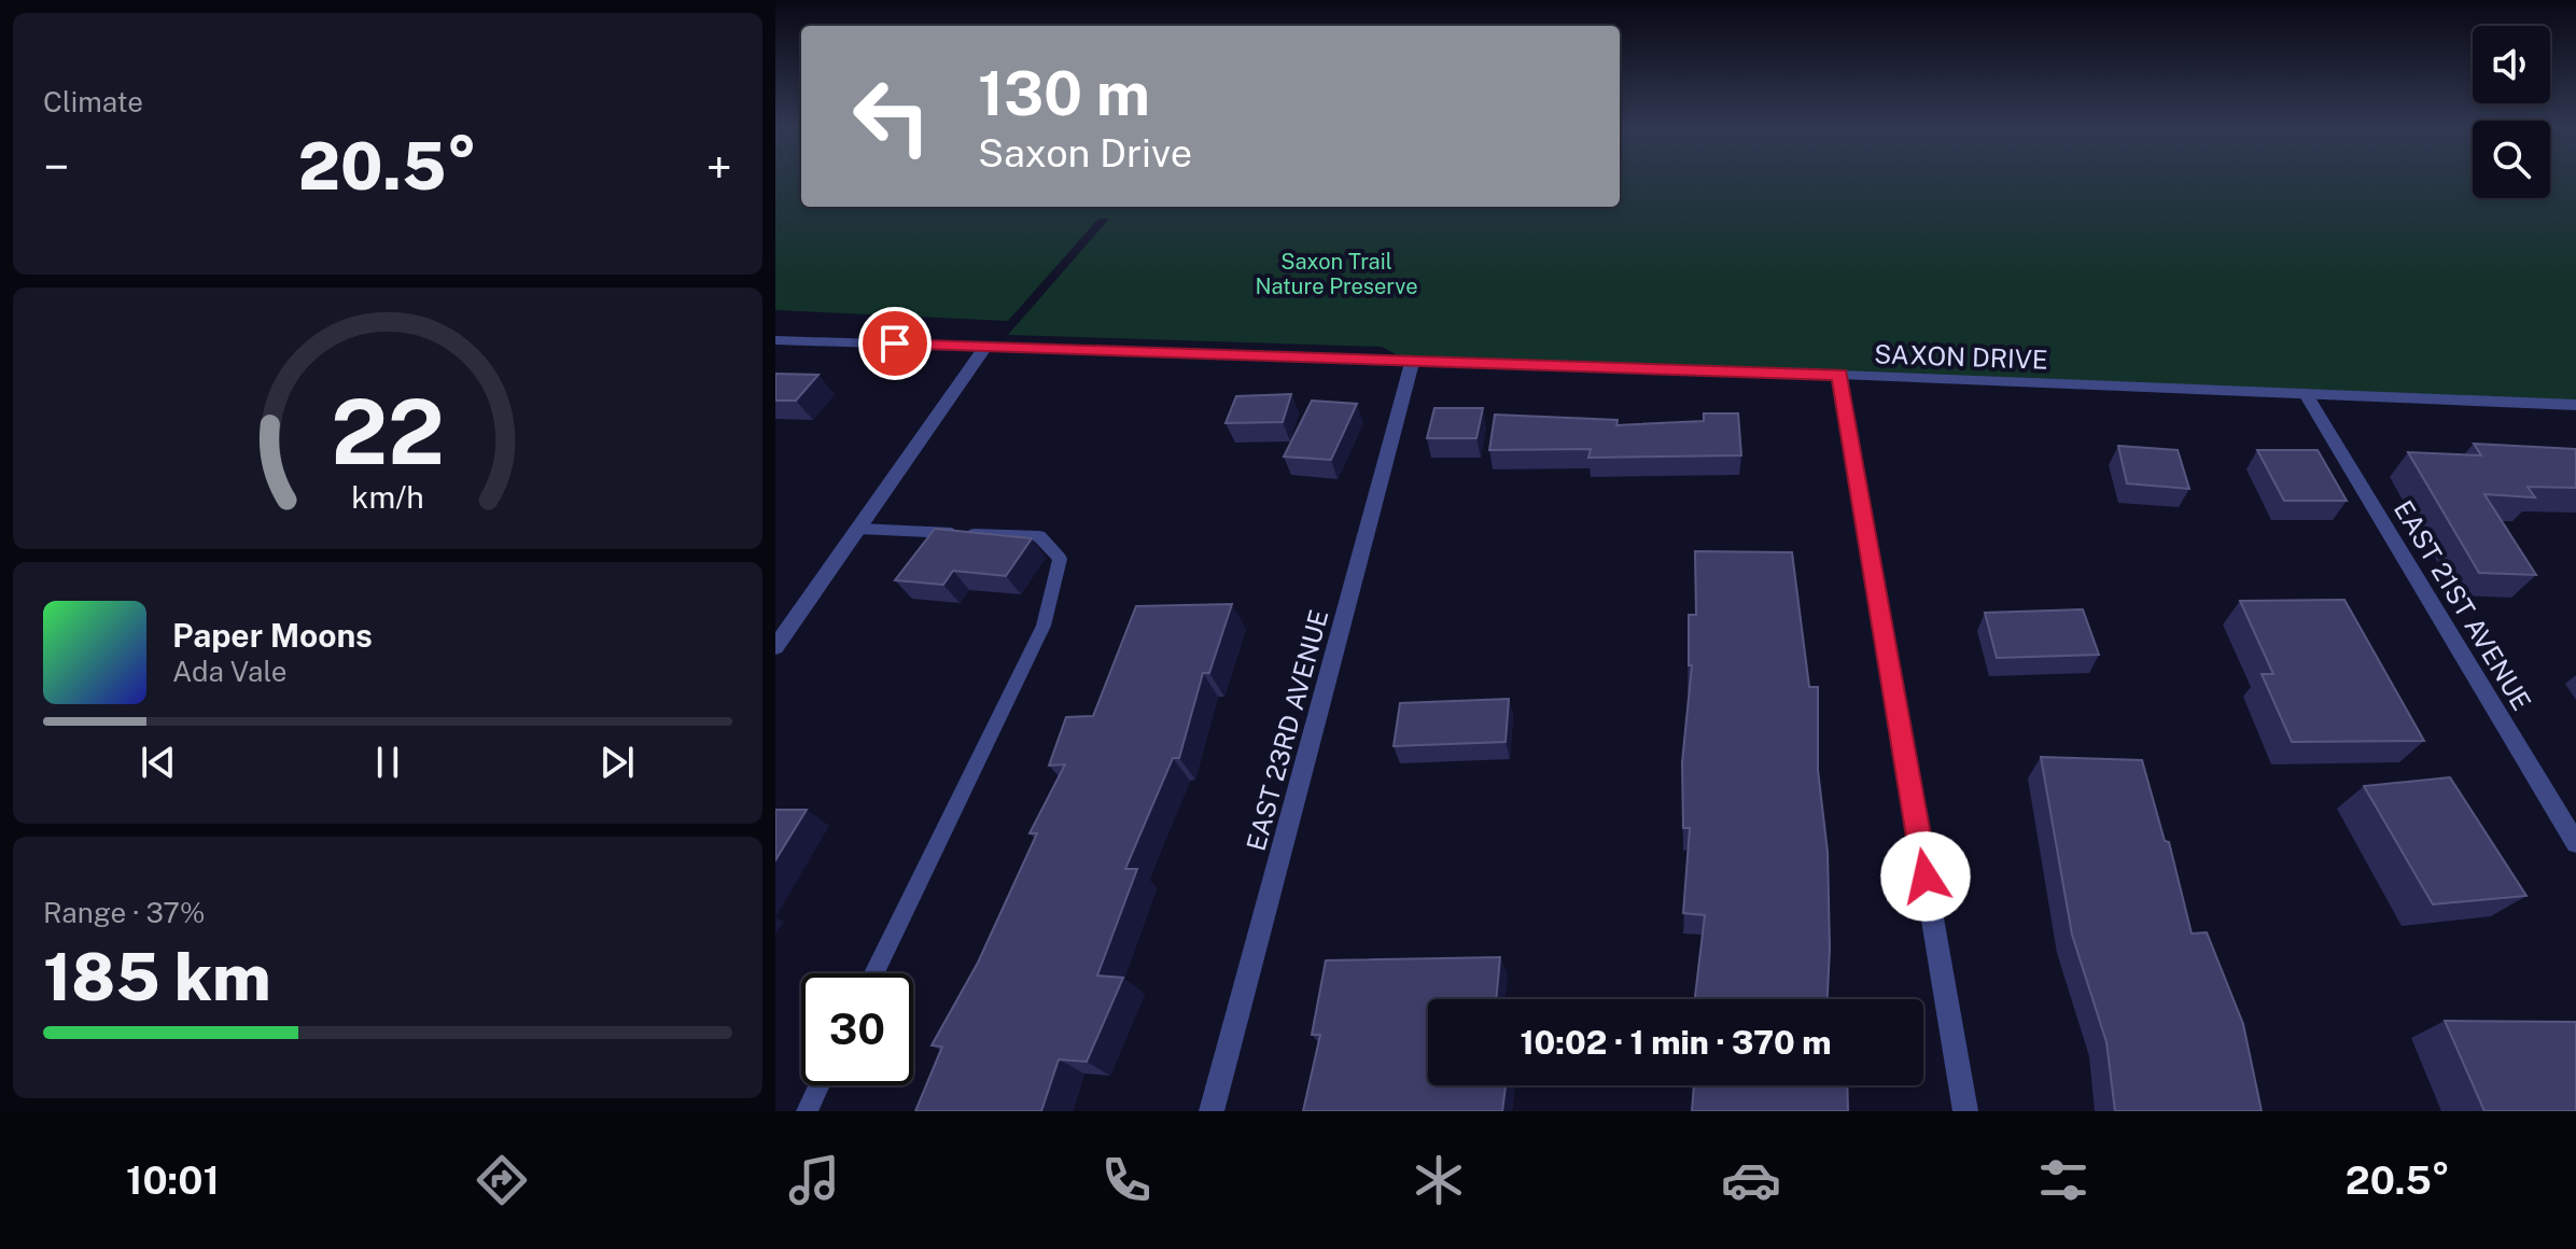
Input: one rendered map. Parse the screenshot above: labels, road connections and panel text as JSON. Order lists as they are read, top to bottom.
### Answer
{
  "streets": {
    "street": ["SAXON DRIVE", "EAST 21ST AVENUE", "EAST 23RD AVENUE"]
  },
  "crossings": [
    ["SAXON DRIVE", "EAST 21ST AVENUE"],
    ["SAXON DRIVE", "EAST 23RD AVENUE"]
  ],
  "parks": ["Saxon Trail Nature Preserve"],
  "page": {
    "tile": [
      "Climate",
      ["Range · 37%", "185 km"]
    ],
    "turn": ["130 m", "Saxon Drive"],
    "heat": ["−", "20.5°", "+"],
    "song": ["Paper Moons", "Ada Vale"],
    "limit": "30",
    "trip": "10:02 · 1 min · 370 m",
    "tabs": ["10:01", "20.5°"],
    "gauge": ["22", "km/h"]
  }
}
